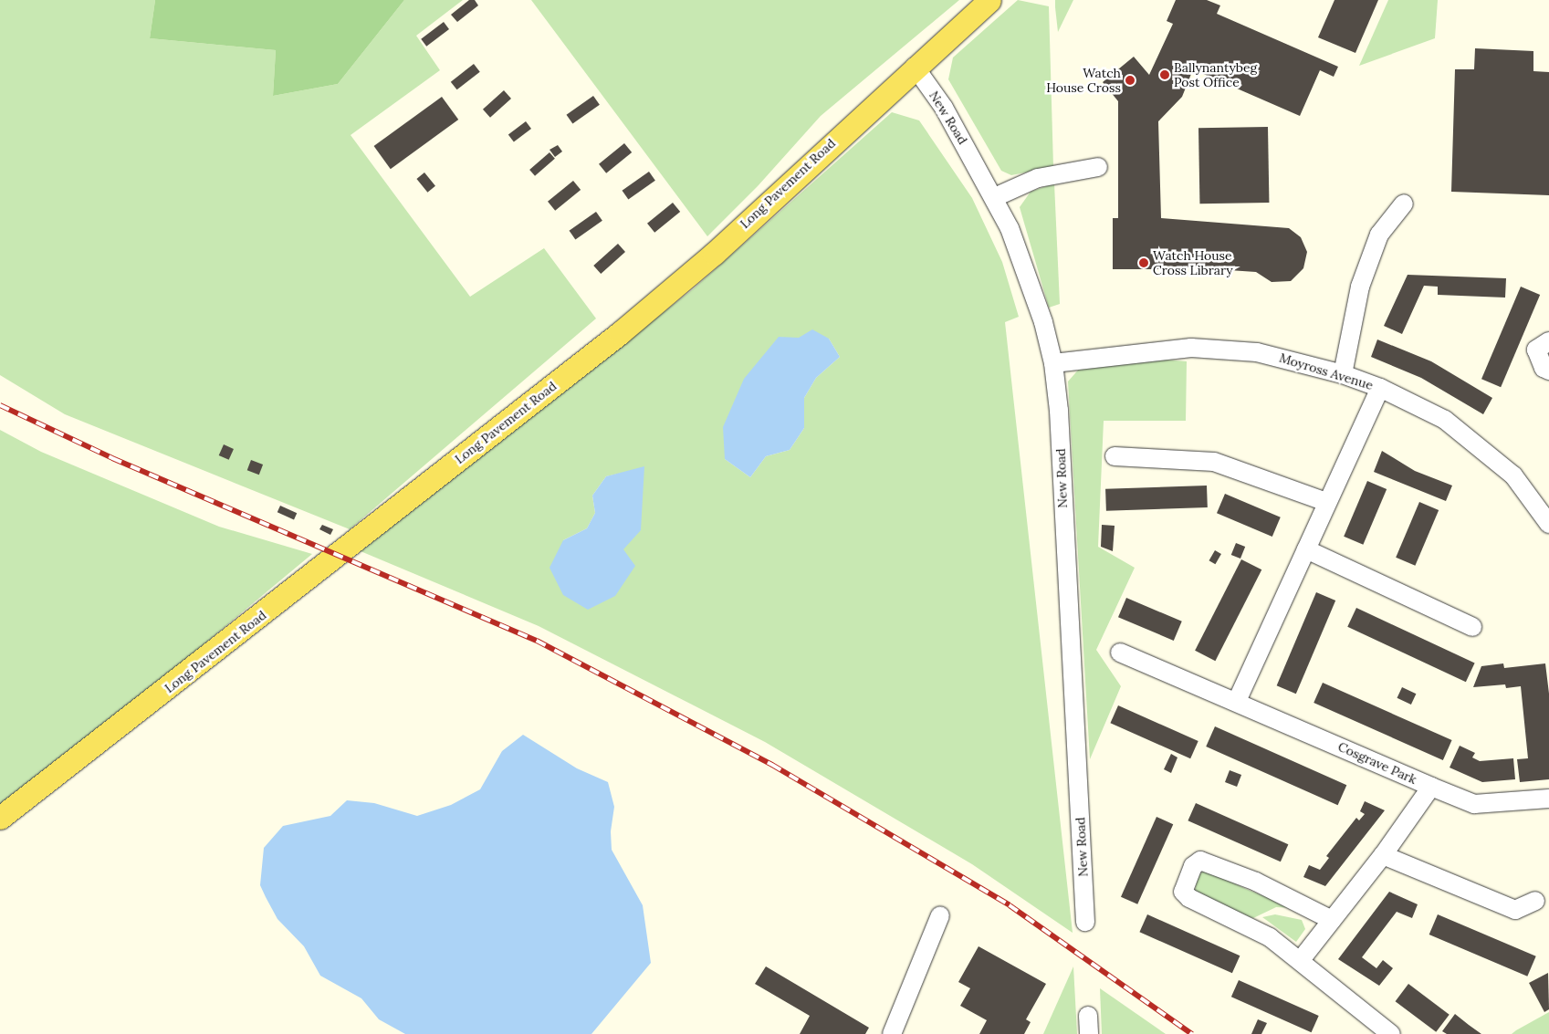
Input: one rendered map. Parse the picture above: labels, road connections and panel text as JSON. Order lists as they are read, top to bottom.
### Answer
{
  "streets": {
    "main road": ["Long Pavement Road"],
    "street": ["New Road", "Moyross Avenue", "Cosgrave Park"]
  },
  "crossings": [
    ["New Road", "Long Pavement Road"],
    ["New Road", "Moyross Avenue"]
  ],
  "places": ["Ballynantybeg Post Office", "Watch House Cross", "Watch House Cross Library"]
}
